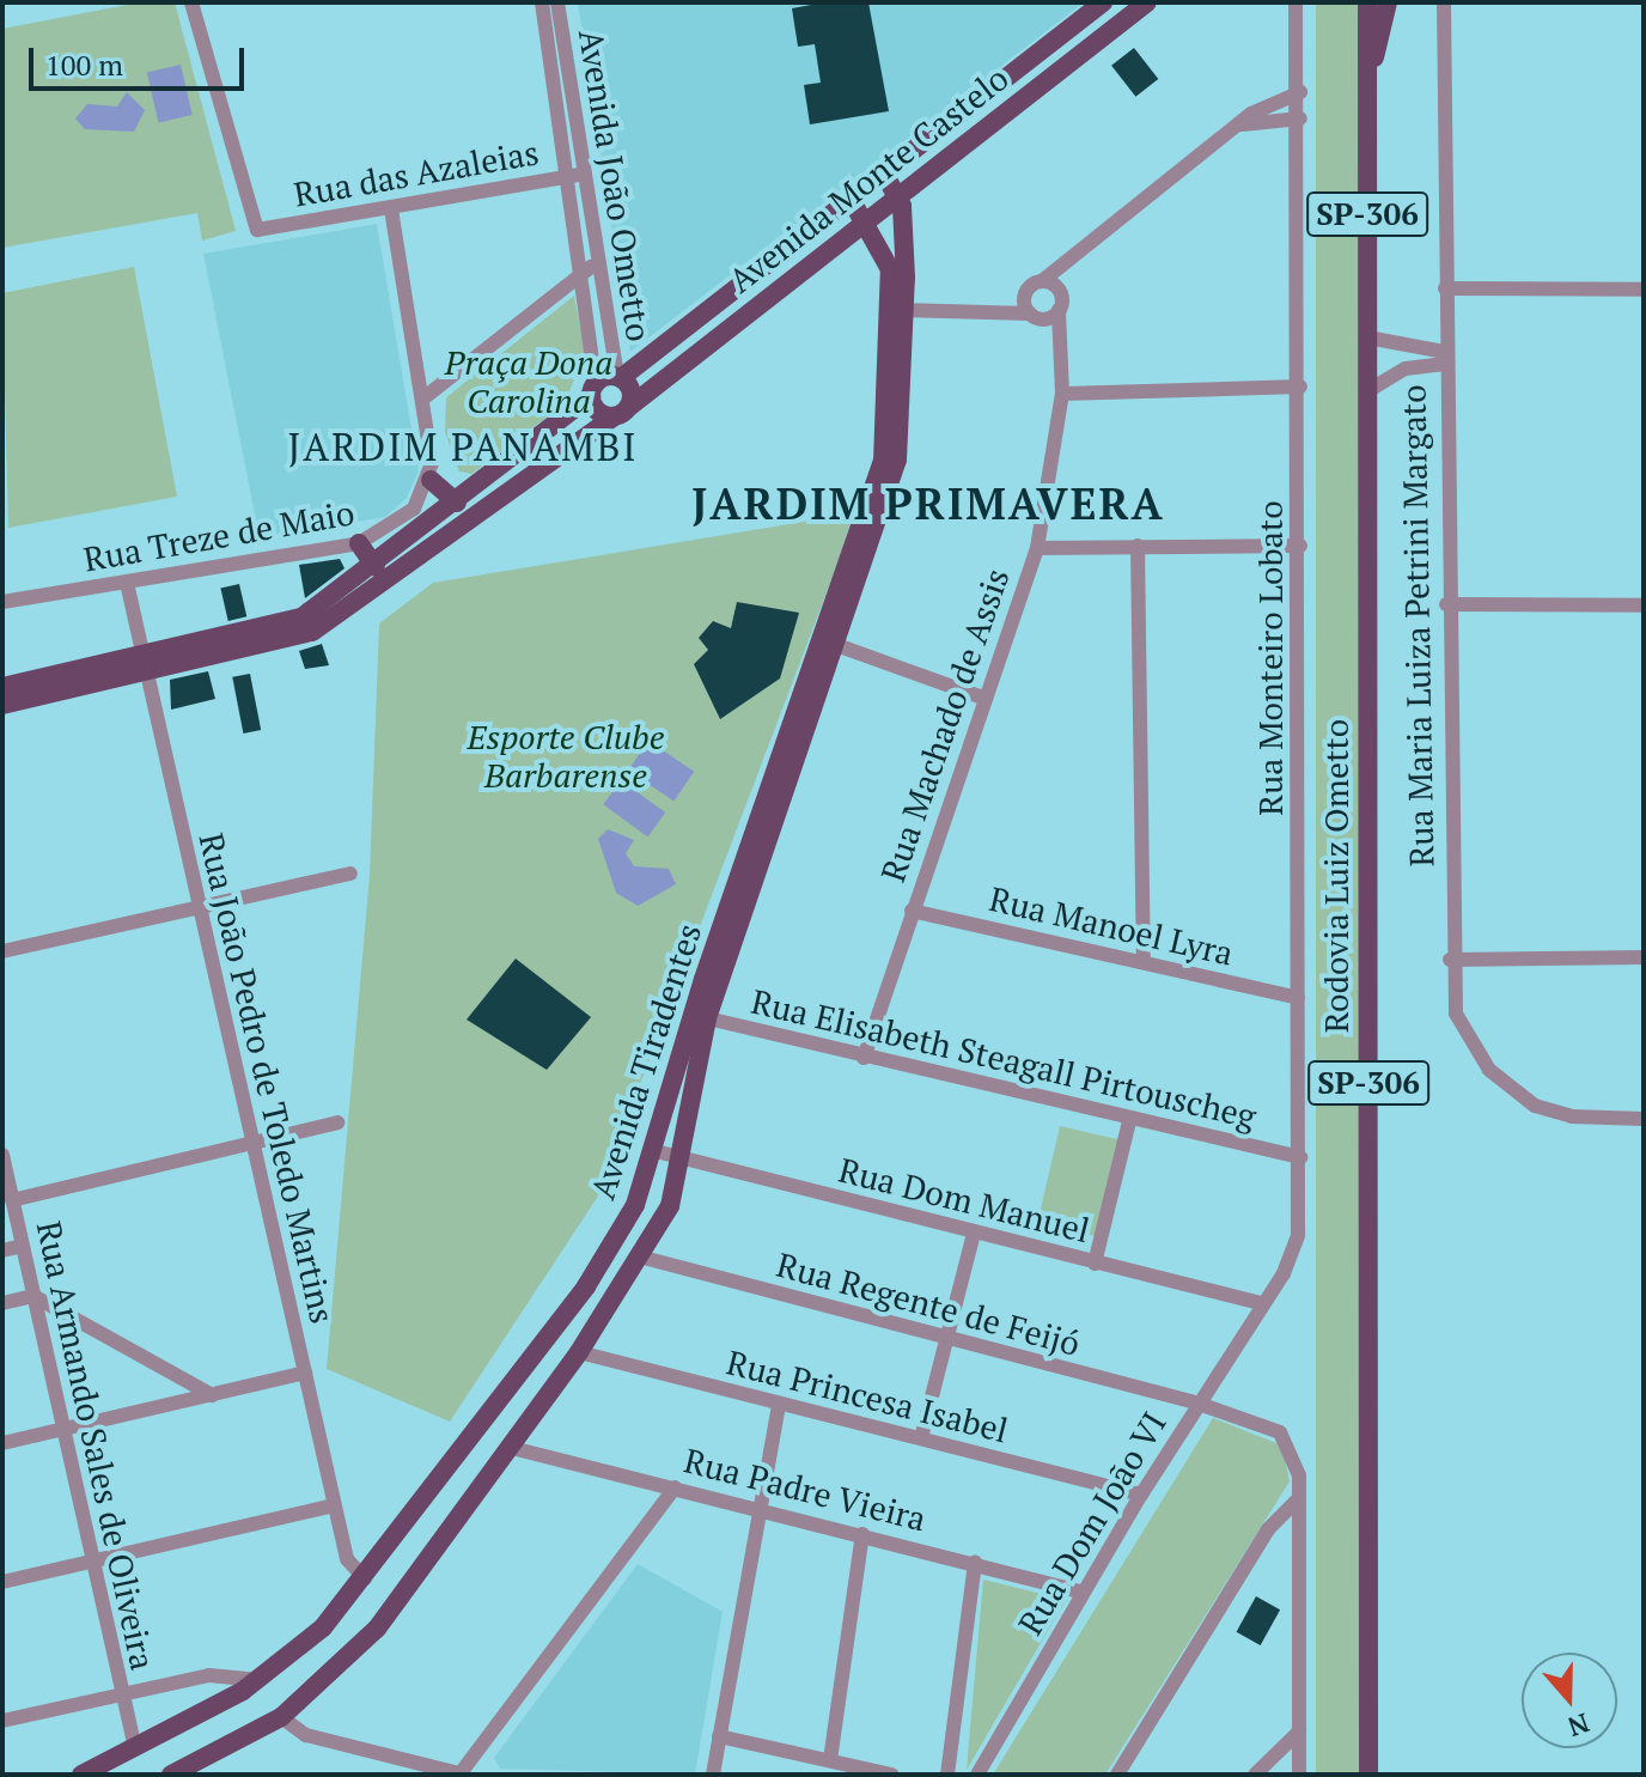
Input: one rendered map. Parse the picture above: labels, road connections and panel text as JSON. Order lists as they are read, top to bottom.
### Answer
{
  "streets": {
    "main road": [
      "Avenida Monte Castelo",
      "SP-306",
      "Rodovia Luiz Ometto",
      "Avenida Tiradentes"
    ],
    "street": [
      "Rua das Azaleias",
      "Avenida João Ometto",
      "Rua Treze de Maio",
      "Rua Maria Luiza Petrini Margato",
      "Rua Monteiro Lobato",
      "Rua Machado de Assis",
      "Rua Manoel Lyra",
      "Rua Elisabeth Steagall Pirtouscheg",
      "Rua João Pedro de Toledo Martins",
      "Rua Dom Manuel",
      "Rua Regente de Feijó",
      "Rua Princesa Isabel",
      "Rua Armando Sales de Oliveira",
      "Rua Padre Vieira",
      "Rua Dom João VI"
    ]
  },
  "crossings": [
    ["Rua das Azaleias", "Avenida João Ometto"],
    ["Avenida Monte Castelo", "Avenida João Ometto"],
    ["Avenida Monte Castelo", "Avenida Tiradentes"],
    ["Avenida Monte Castelo", "Rua João Pedro de Toledo Martins"],
    ["Rua Treze de Maio", "Rua João Pedro de Toledo Martins"],
    ["Rua Monteiro Lobato", "Rua Manoel Lyra"],
    ["Rua Monteiro Lobato", "Rua Elisabeth Steagall Pirtouscheg"],
    ["Rua Monteiro Lobato", "Rua Dom Manuel"],
    ["Rua Monteiro Lobato", "Rua Dom João VI"],
    ["Rua Machado de Assis", "Rua Manoel Lyra"],
    ["Rua Machado de Assis", "Rua Elisabeth Steagall Pirtouscheg"],
    ["Rua Elisabeth Steagall Pirtouscheg", "Avenida Tiradentes"],
    ["Avenida Tiradentes", "Rua João Pedro de Toledo Martins"],
    ["Avenida Tiradentes", "Rua Dom Manuel"],
    ["Avenida Tiradentes", "Rua Regente de Feijó"],
    ["Avenida Tiradentes", "Rua Princesa Isabel"],
    ["Avenida Tiradentes", "Rua Armando Sales de Oliveira"],
    ["Avenida Tiradentes", "Rua Padre Vieira"],
    ["Rua Dom Manuel", "Rua Dom João VI"],
    ["Rua Regente de Feijó", "Rua Dom João VI"],
    ["Rua Princesa Isabel", "Rua Dom João VI"],
    ["Rua Padre Vieira", "Rua Dom João VI"]
  ],
  "districts": ["JARDIM PANAMBI", "JARDIM PRIMAVERA"],
  "parks": ["Praça Dona Carolina", "Esporte Clube Barbarense"],
  "scale_bar": "100 m",
  "north": "bottom"
}
